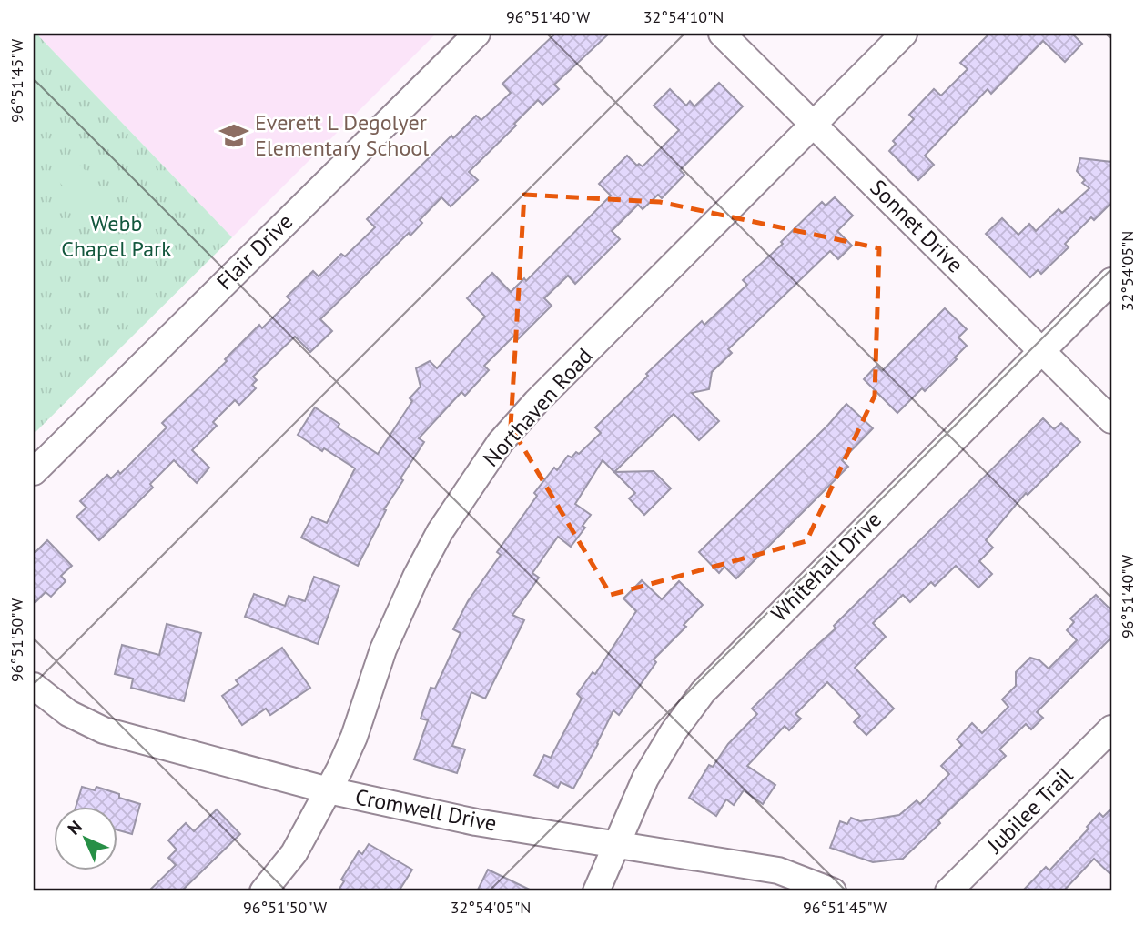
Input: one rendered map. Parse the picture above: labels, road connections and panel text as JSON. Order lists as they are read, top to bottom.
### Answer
{
  "streets": {
    "street": [
      "Sonnet Drive",
      "Flair Drive",
      "Northaven Road",
      "Whitehall Drive",
      "Cromwell Drive",
      "Jubilee Trail"
    ]
  },
  "crossings": [
    ["Sonnet Drive", "Northaven Road"],
    ["Sonnet Drive", "Whitehall Drive"],
    ["Northaven Road", "Cromwell Drive"],
    ["Whitehall Drive", "Cromwell Drive"]
  ],
  "parks": ["Webb Chapel Park"],
  "places": {
    "school or university": ["Everett L Degolyer Elementary School"]
  },
  "north": "top left",
  "coordinates": [
    "96°51'40\"W",
    "32°54'10\"N",
    "96°51'45\"W",
    "32°54'05\"N",
    "96°51'50\"W"
  ]
}
